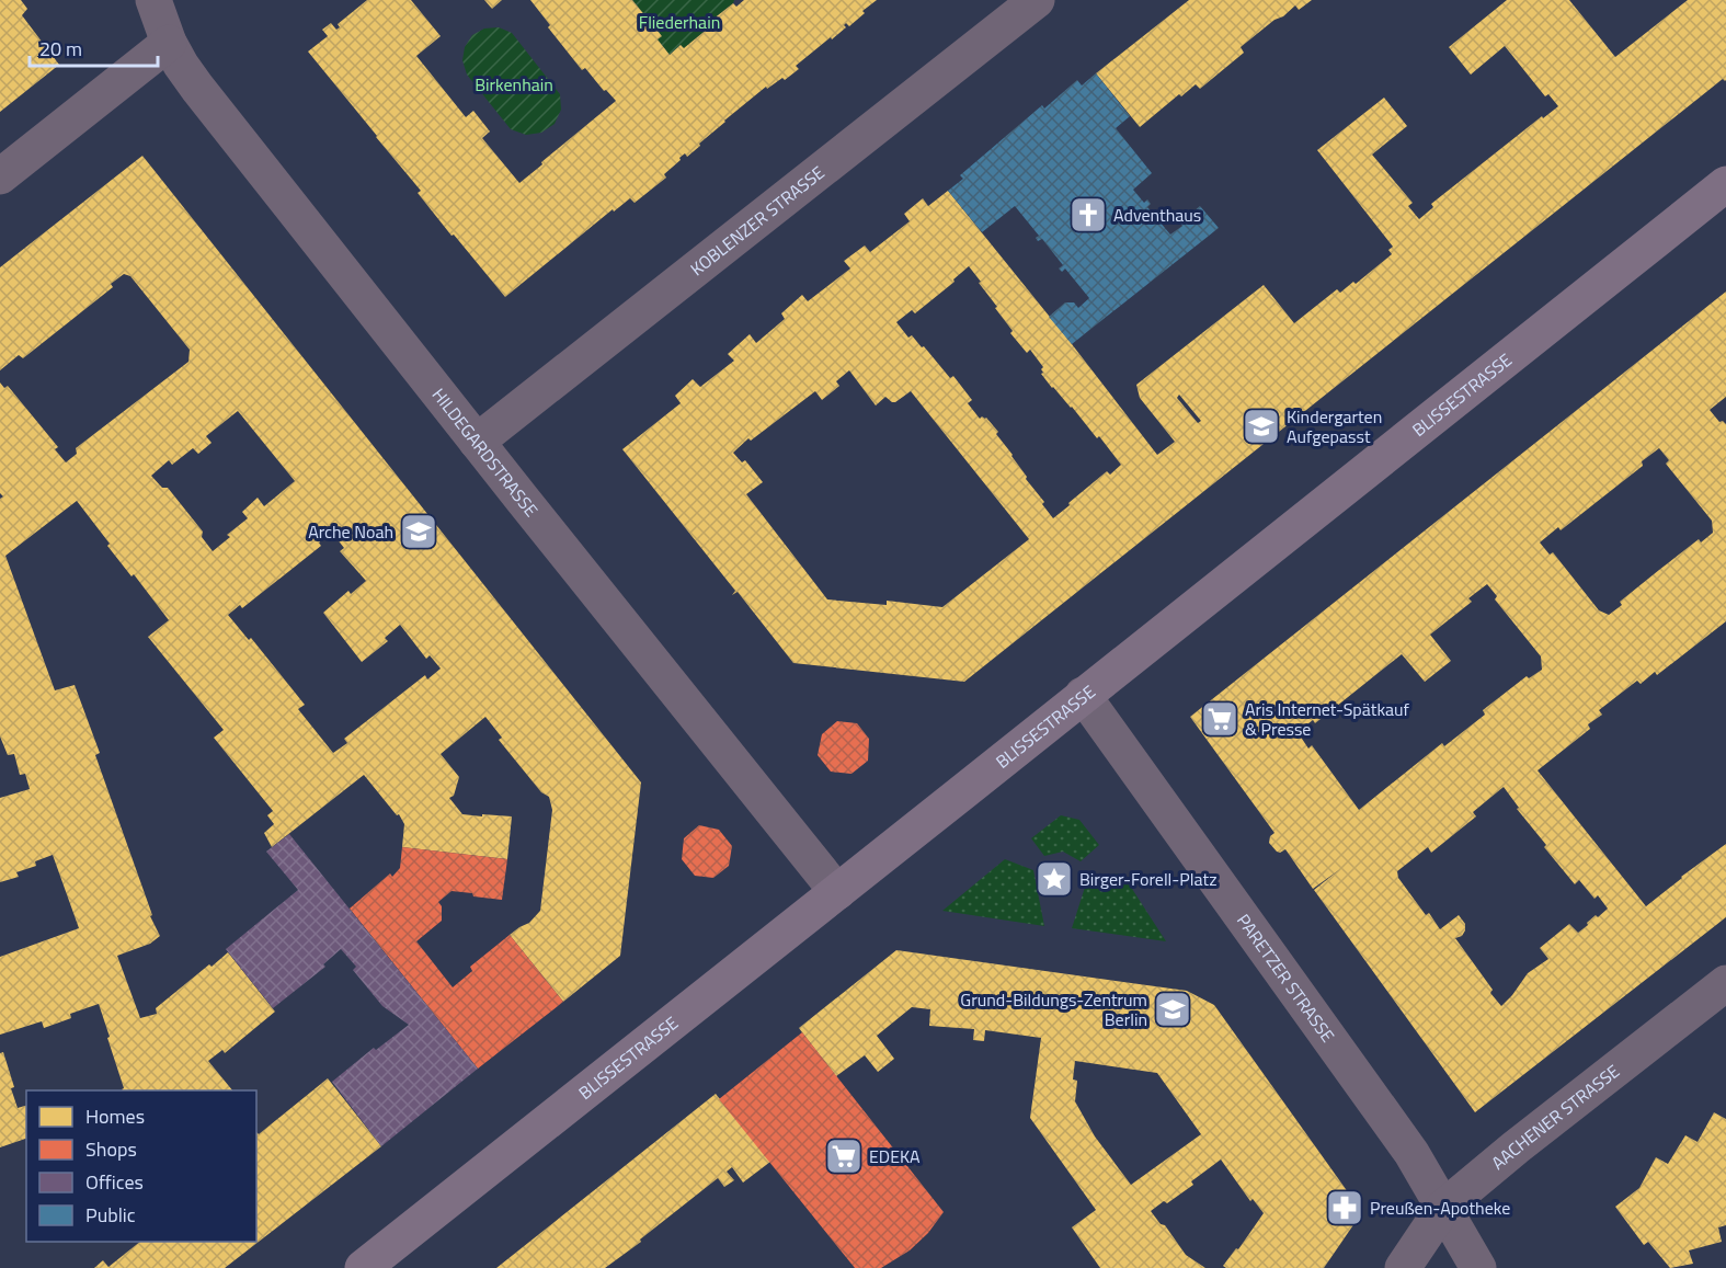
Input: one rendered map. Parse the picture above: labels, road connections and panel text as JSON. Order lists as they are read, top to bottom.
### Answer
{
  "streets": {
    "main road": ["BLISSESTRASSE"],
    "street": [
      "KOBLENZER STRASSE",
      "HILDEGARDSTRASSE",
      "PARETZER STRASSE",
      "AACHENER STRASSE"
    ]
  },
  "crossings": [
    ["KOBLENZER STRASSE", "HILDEGARDSTRASSE"],
    ["BLISSESTRASSE", "HILDEGARDSTRASSE"],
    ["BLISSESTRASSE", "PARETZER STRASSE"],
    ["PARETZER STRASSE", "AACHENER STRASSE"]
  ],
  "parks": ["Fliederhain", "Birkenhain"],
  "places": {
    "church": ["Adventhaus"],
    "school or university": ["Kindergarten Aufgepasst", "Arche Noah", "Grund-Bildungs-Zentrum Berlin"],
    "supermarket": ["Aris Internet-Spätkauf & Presse", "EDEKA"],
    "place": ["Birger-Forell-Platz"],
    "pharmacy": ["Preußen-Apotheke"]
  },
  "legend": [
    "Homes",
    "Shops",
    "Offices",
    "Public"
  ],
  "scale_bar": "20 m"
}
